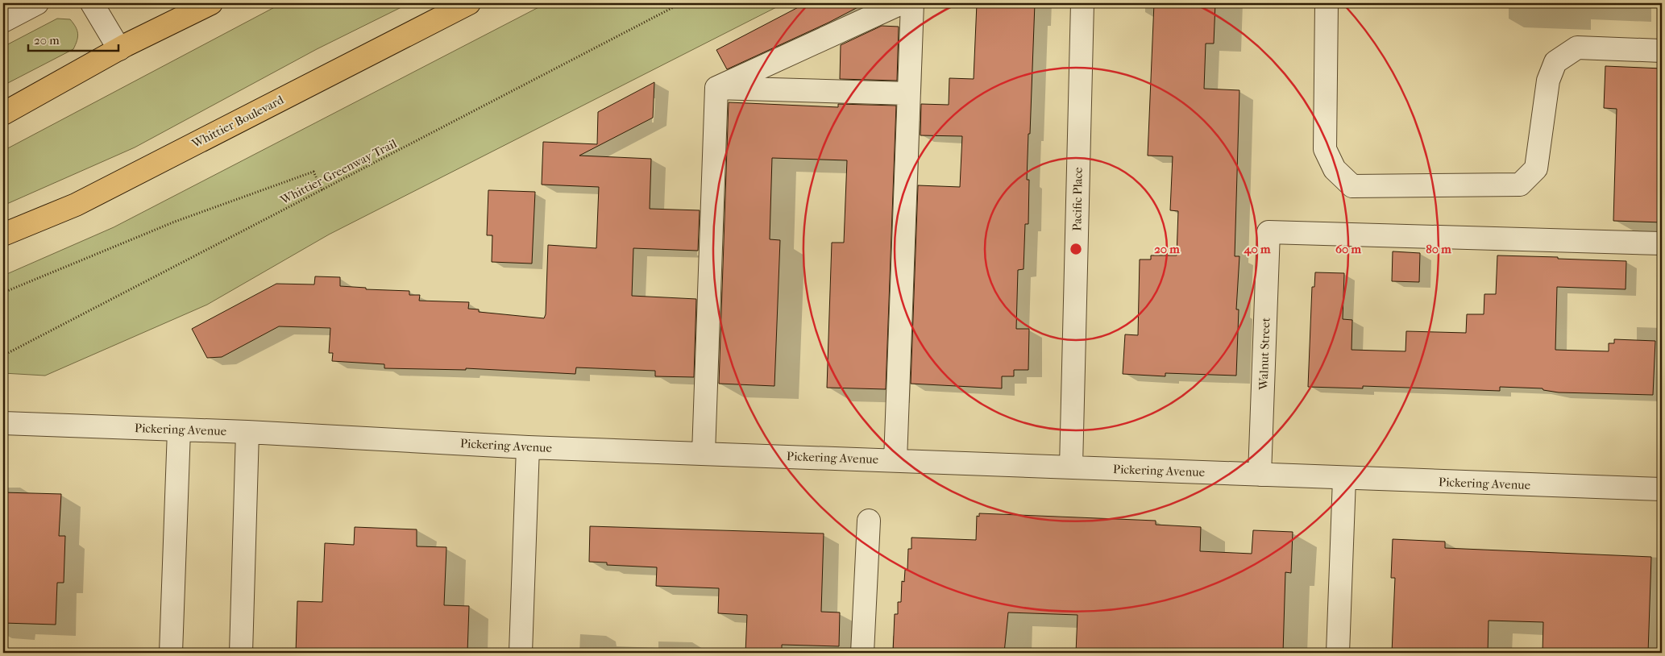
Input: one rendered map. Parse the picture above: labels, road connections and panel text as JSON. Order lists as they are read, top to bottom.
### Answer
{
  "streets": {
    "main road": ["Whittier Boulevard"],
    "street": ["Pacific Place", "Walnut Street", "Pickering Avenue"],
    "path": ["Whittier Greenway Trail"]
  },
  "crossings": [
    ["Pacific Place", "Pickering Avenue"],
    ["Walnut Street", "Pickering Avenue"]
  ],
  "scale_bar": "20 m",
  "rings": [
    "20 m",
    "40 m",
    "60 m",
    "80 m"
  ]
}
